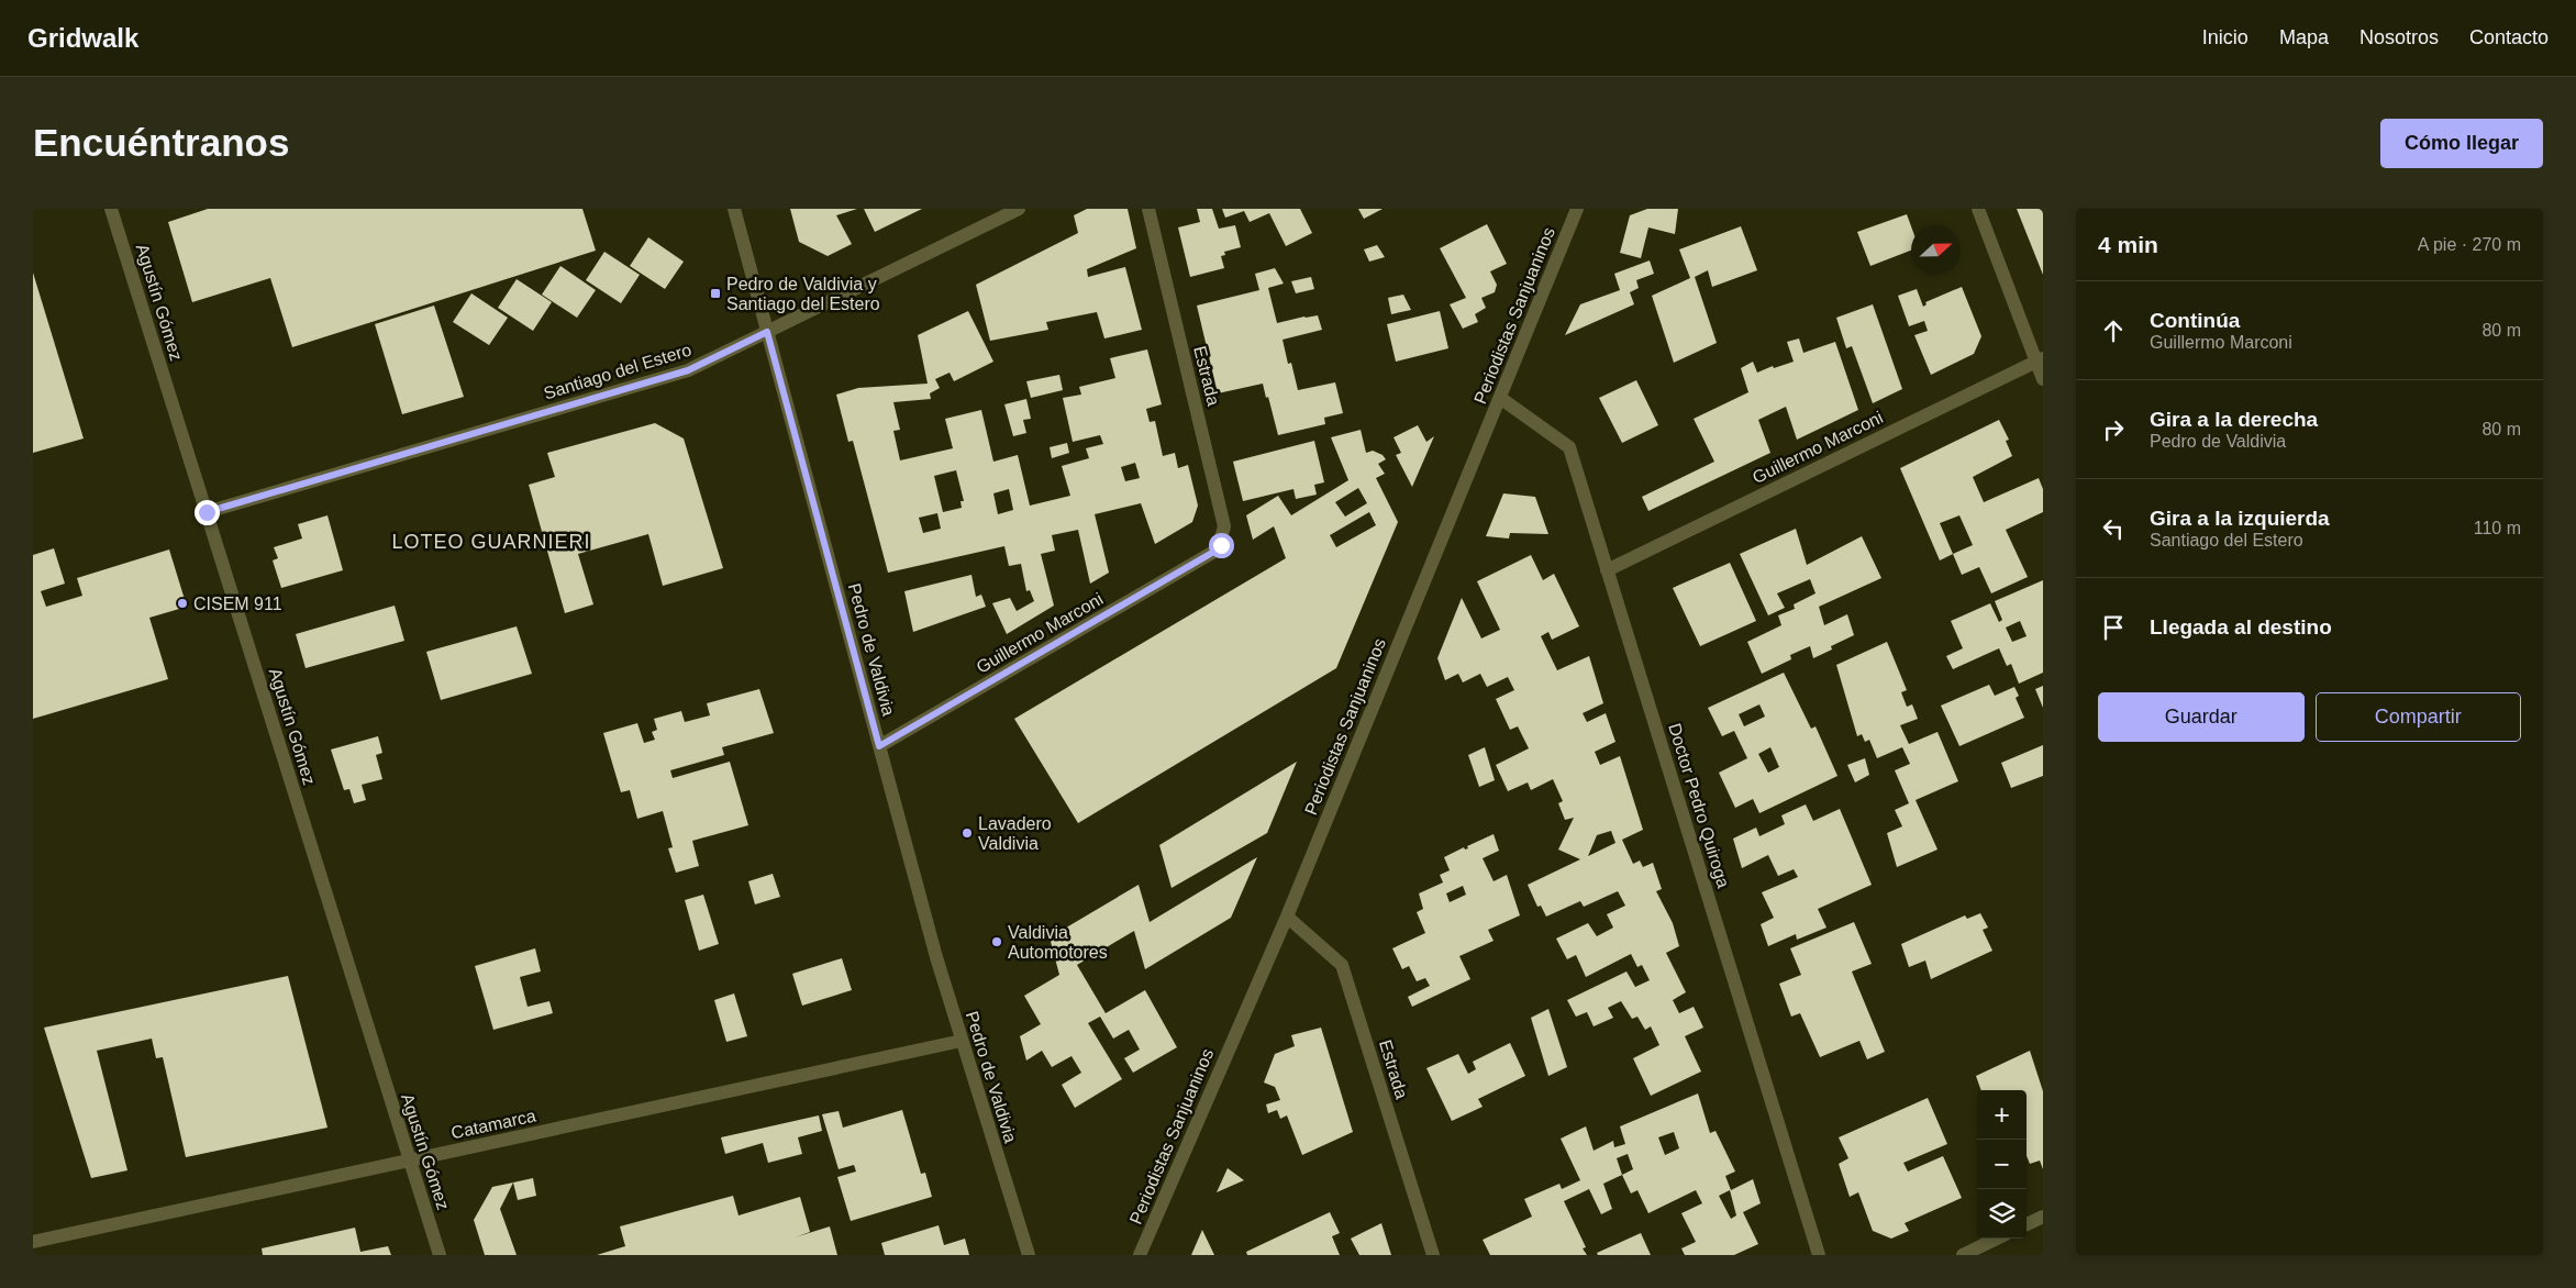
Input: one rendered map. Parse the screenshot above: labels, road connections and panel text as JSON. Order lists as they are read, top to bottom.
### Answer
{
  "streets": {
    "street": [
      "Agustín Gómez",
      "Periodistas Sanjuaninos",
      "Santiago del Estero",
      "Estrada",
      "Guillermo Marconi",
      "Pedro de Valdivia",
      "Doctor Pedro Quiroga",
      "Catamarca"
    ]
  },
  "crossings": [
    ["Agustín Gómez", "Santiago del Estero"],
    ["Agustín Gómez", "Catamarca"],
    ["Periodistas Sanjuaninos", "Estrada"],
    ["Periodistas Sanjuaninos", "Doctor Pedro Quiroga"],
    ["Santiago del Estero", "Pedro de Valdivia"],
    ["Estrada", "Guillermo Marconi"],
    ["Guillermo Marconi", "Pedro de Valdivia"],
    ["Guillermo Marconi", "Doctor Pedro Quiroga"],
    ["Pedro de Valdivia", "Catamarca"]
  ],
  "districts": ["LOTEO GUARNIERI"],
  "places": {
    "transit": ["Pedro de Valdivia y Santiago del Estero"],
    "other": ["CISEM 911", "Lavadero Valdivia", "Valdivia Automotores"]
  },
  "north": "right",
  "page": {
    "header": "Gridwalk",
    "nav": [
      "Inicio",
      "Mapa",
      "Nosotros",
      "Contacto"
    ],
    "buttons": [
      "Cómo llegar",
      ["Guardar", "Compartir"]
    ],
    "title": "Encuéntranos",
    "heading": ["4 min", "A pie · 270 m"],
    "list": [
      ["Continúa", "Guillermo Marconi", "80 m"],
      ["Gira a la derecha", "Pedro de Valdivia", "80 m"],
      ["Gira a la izquierda", "Santiago del Estero", "110 m"],
      "Llegada al destino"
    ],
    "map_buttons": ["+", "−"]
  }
}
